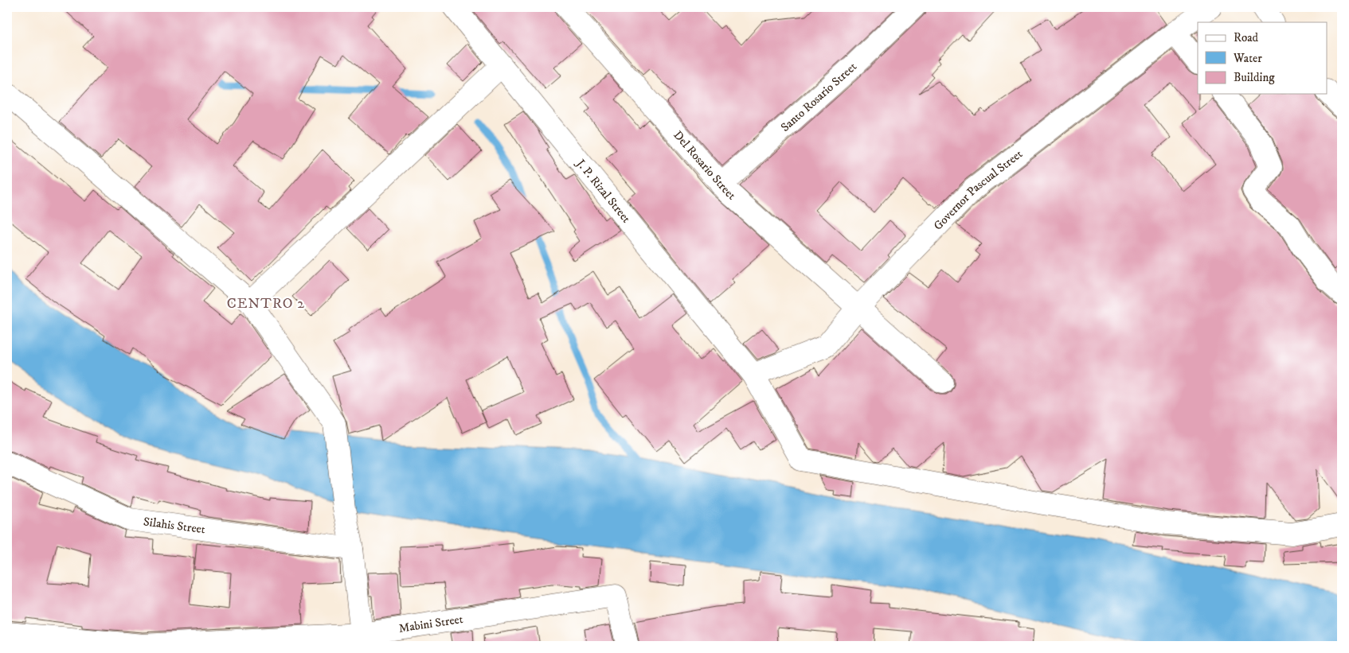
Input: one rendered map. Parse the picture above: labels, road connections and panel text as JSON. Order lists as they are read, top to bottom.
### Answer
{
  "streets": {
    "street": [
      "Santo Rosario Street",
      "Del Rosario Street",
      "Governor Pascual Street",
      "J. P. Rizal Street",
      "Silahis Street",
      "Mabini Street"
    ]
  },
  "crossings": [
    ["Santo Rosario Street", "Del Rosario Street"],
    ["Del Rosario Street", "Governor Pascual Street"],
    ["Governor Pascual Street", "J. P. Rizal Street"]
  ],
  "districts": ["CENTRO 2"],
  "legend": ["Road", "Water", "Building"]
}
